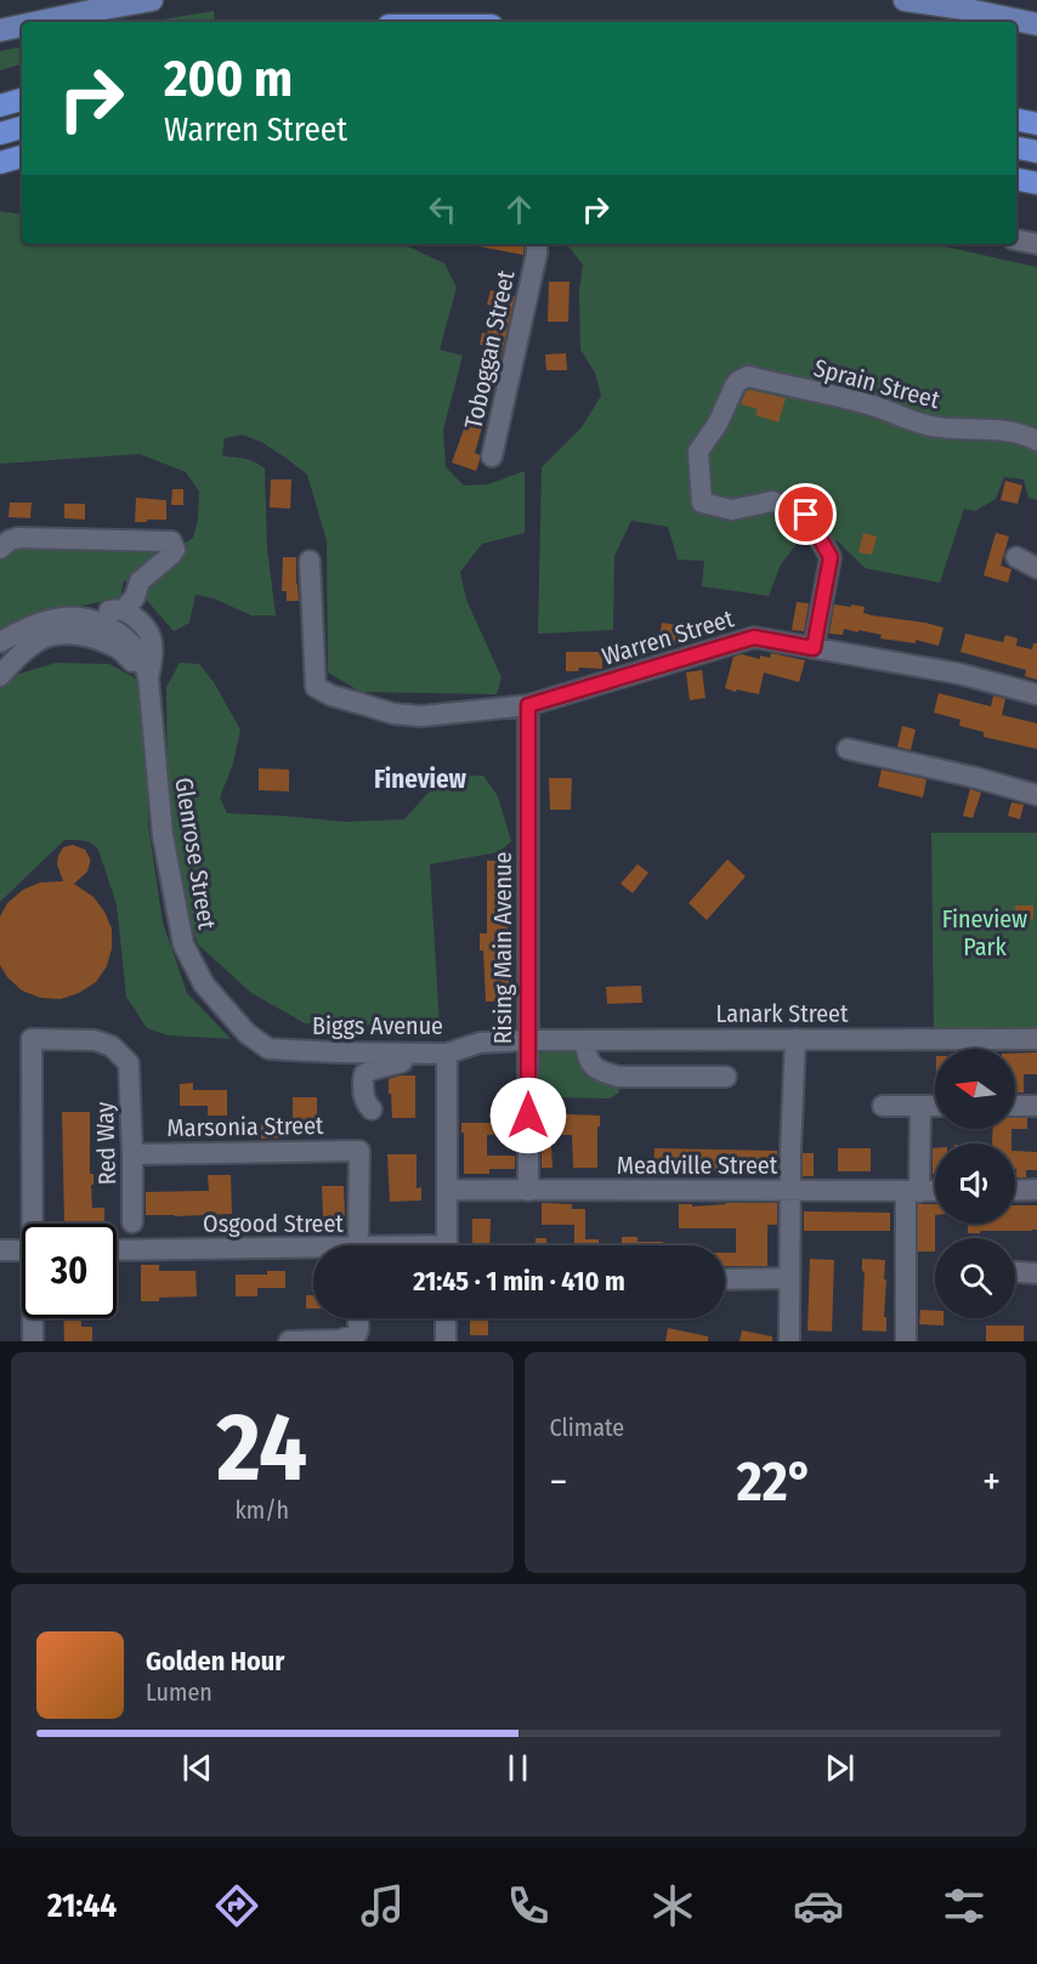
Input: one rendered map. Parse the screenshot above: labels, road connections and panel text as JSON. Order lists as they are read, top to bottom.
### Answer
{
  "streets": {
    "street": [
      "Toboggan Street",
      "Sprain Street",
      "Warren Street",
      "Glenrose Street",
      "Rising Main Avenue",
      "Lanark Street",
      "Biggs Avenue",
      "Marsonia Street",
      "Red Way",
      "Meadville Street",
      "Osgood Street"
    ]
  },
  "crossings": [
    ["Sprain Street", "Warren Street"],
    ["Warren Street", "Rising Main Avenue"],
    ["Glenrose Street", "Biggs Avenue"],
    ["Rising Main Avenue", "Lanark Street"],
    ["Rising Main Avenue", "Biggs Avenue"],
    ["Rising Main Avenue", "Meadville Street"],
    ["Lanark Street", "Biggs Avenue"],
    ["Marsonia Street", "Red Way"]
  ],
  "districts": ["Fineview"],
  "parks": ["Fineview Park"],
  "north": "left",
  "page": {
    "turn": ["200 m", "Warren Street"],
    "limit": "30",
    "trip": "21:45 · 1 min · 410 m",
    "tile": [
      ["24", "km/h"],
      "Climate"
    ],
    "heat": ["−", "22°", "+"],
    "song": ["Golden Hour", "Lumen"],
    "tabs": "21:44"
  }
}
